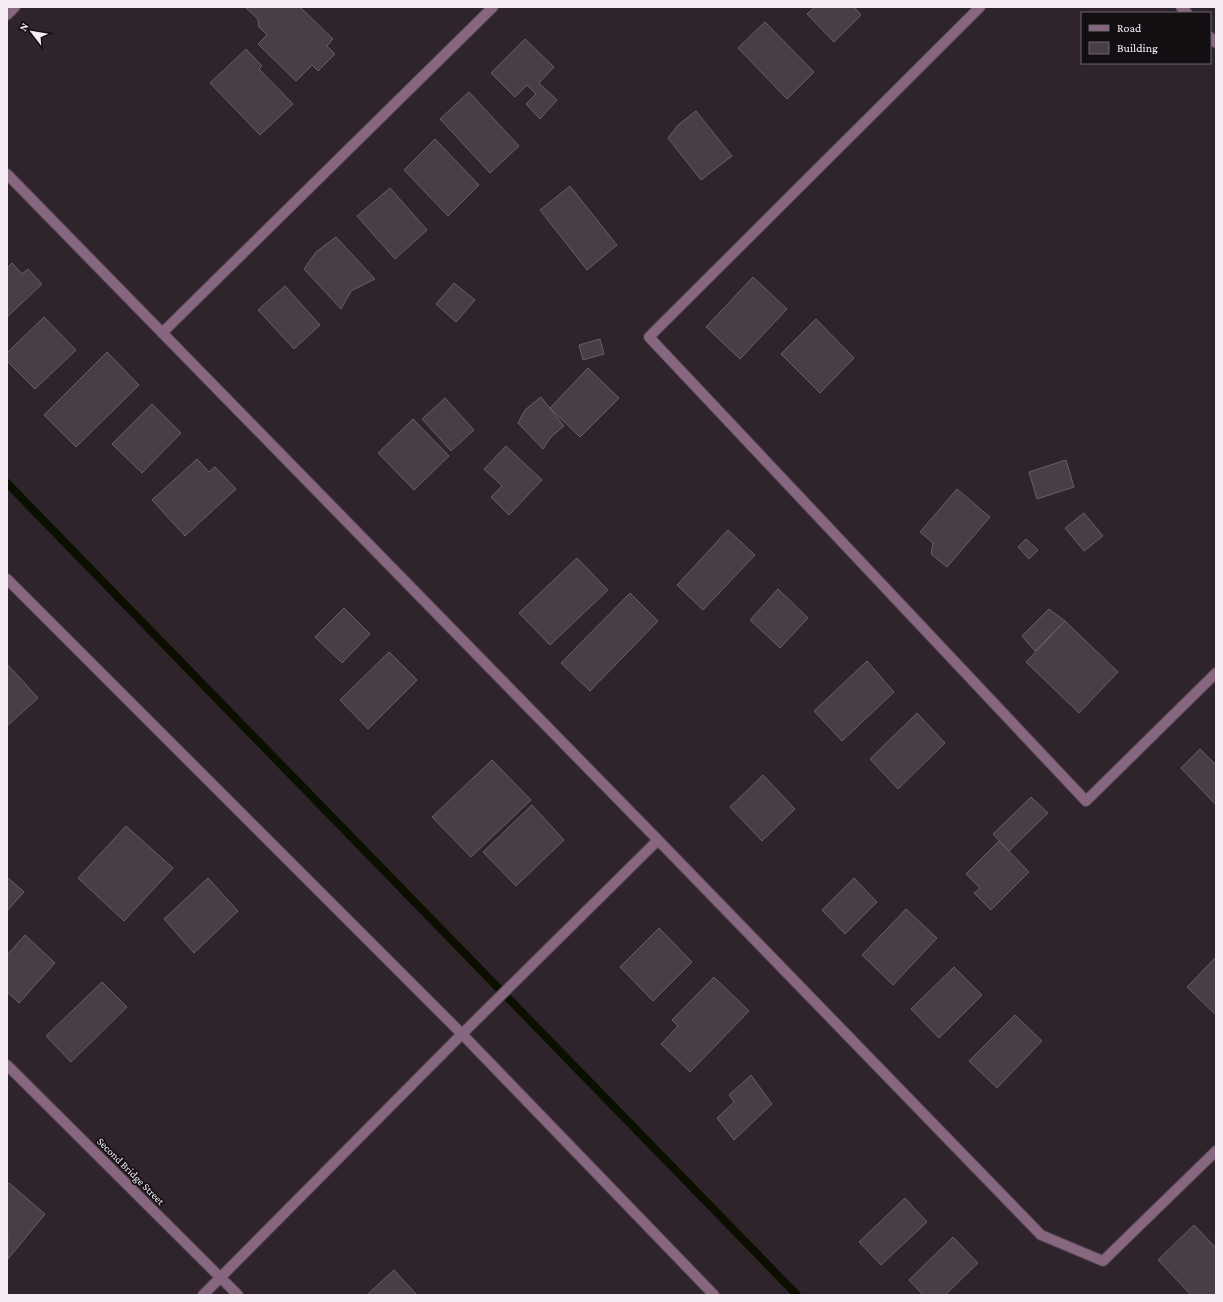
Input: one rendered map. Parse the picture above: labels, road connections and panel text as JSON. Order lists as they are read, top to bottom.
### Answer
{
  "streets": {
    "street": ["Second Bridge Street"]
  },
  "legend": ["Road", "Building"],
  "north": "top left"
}
